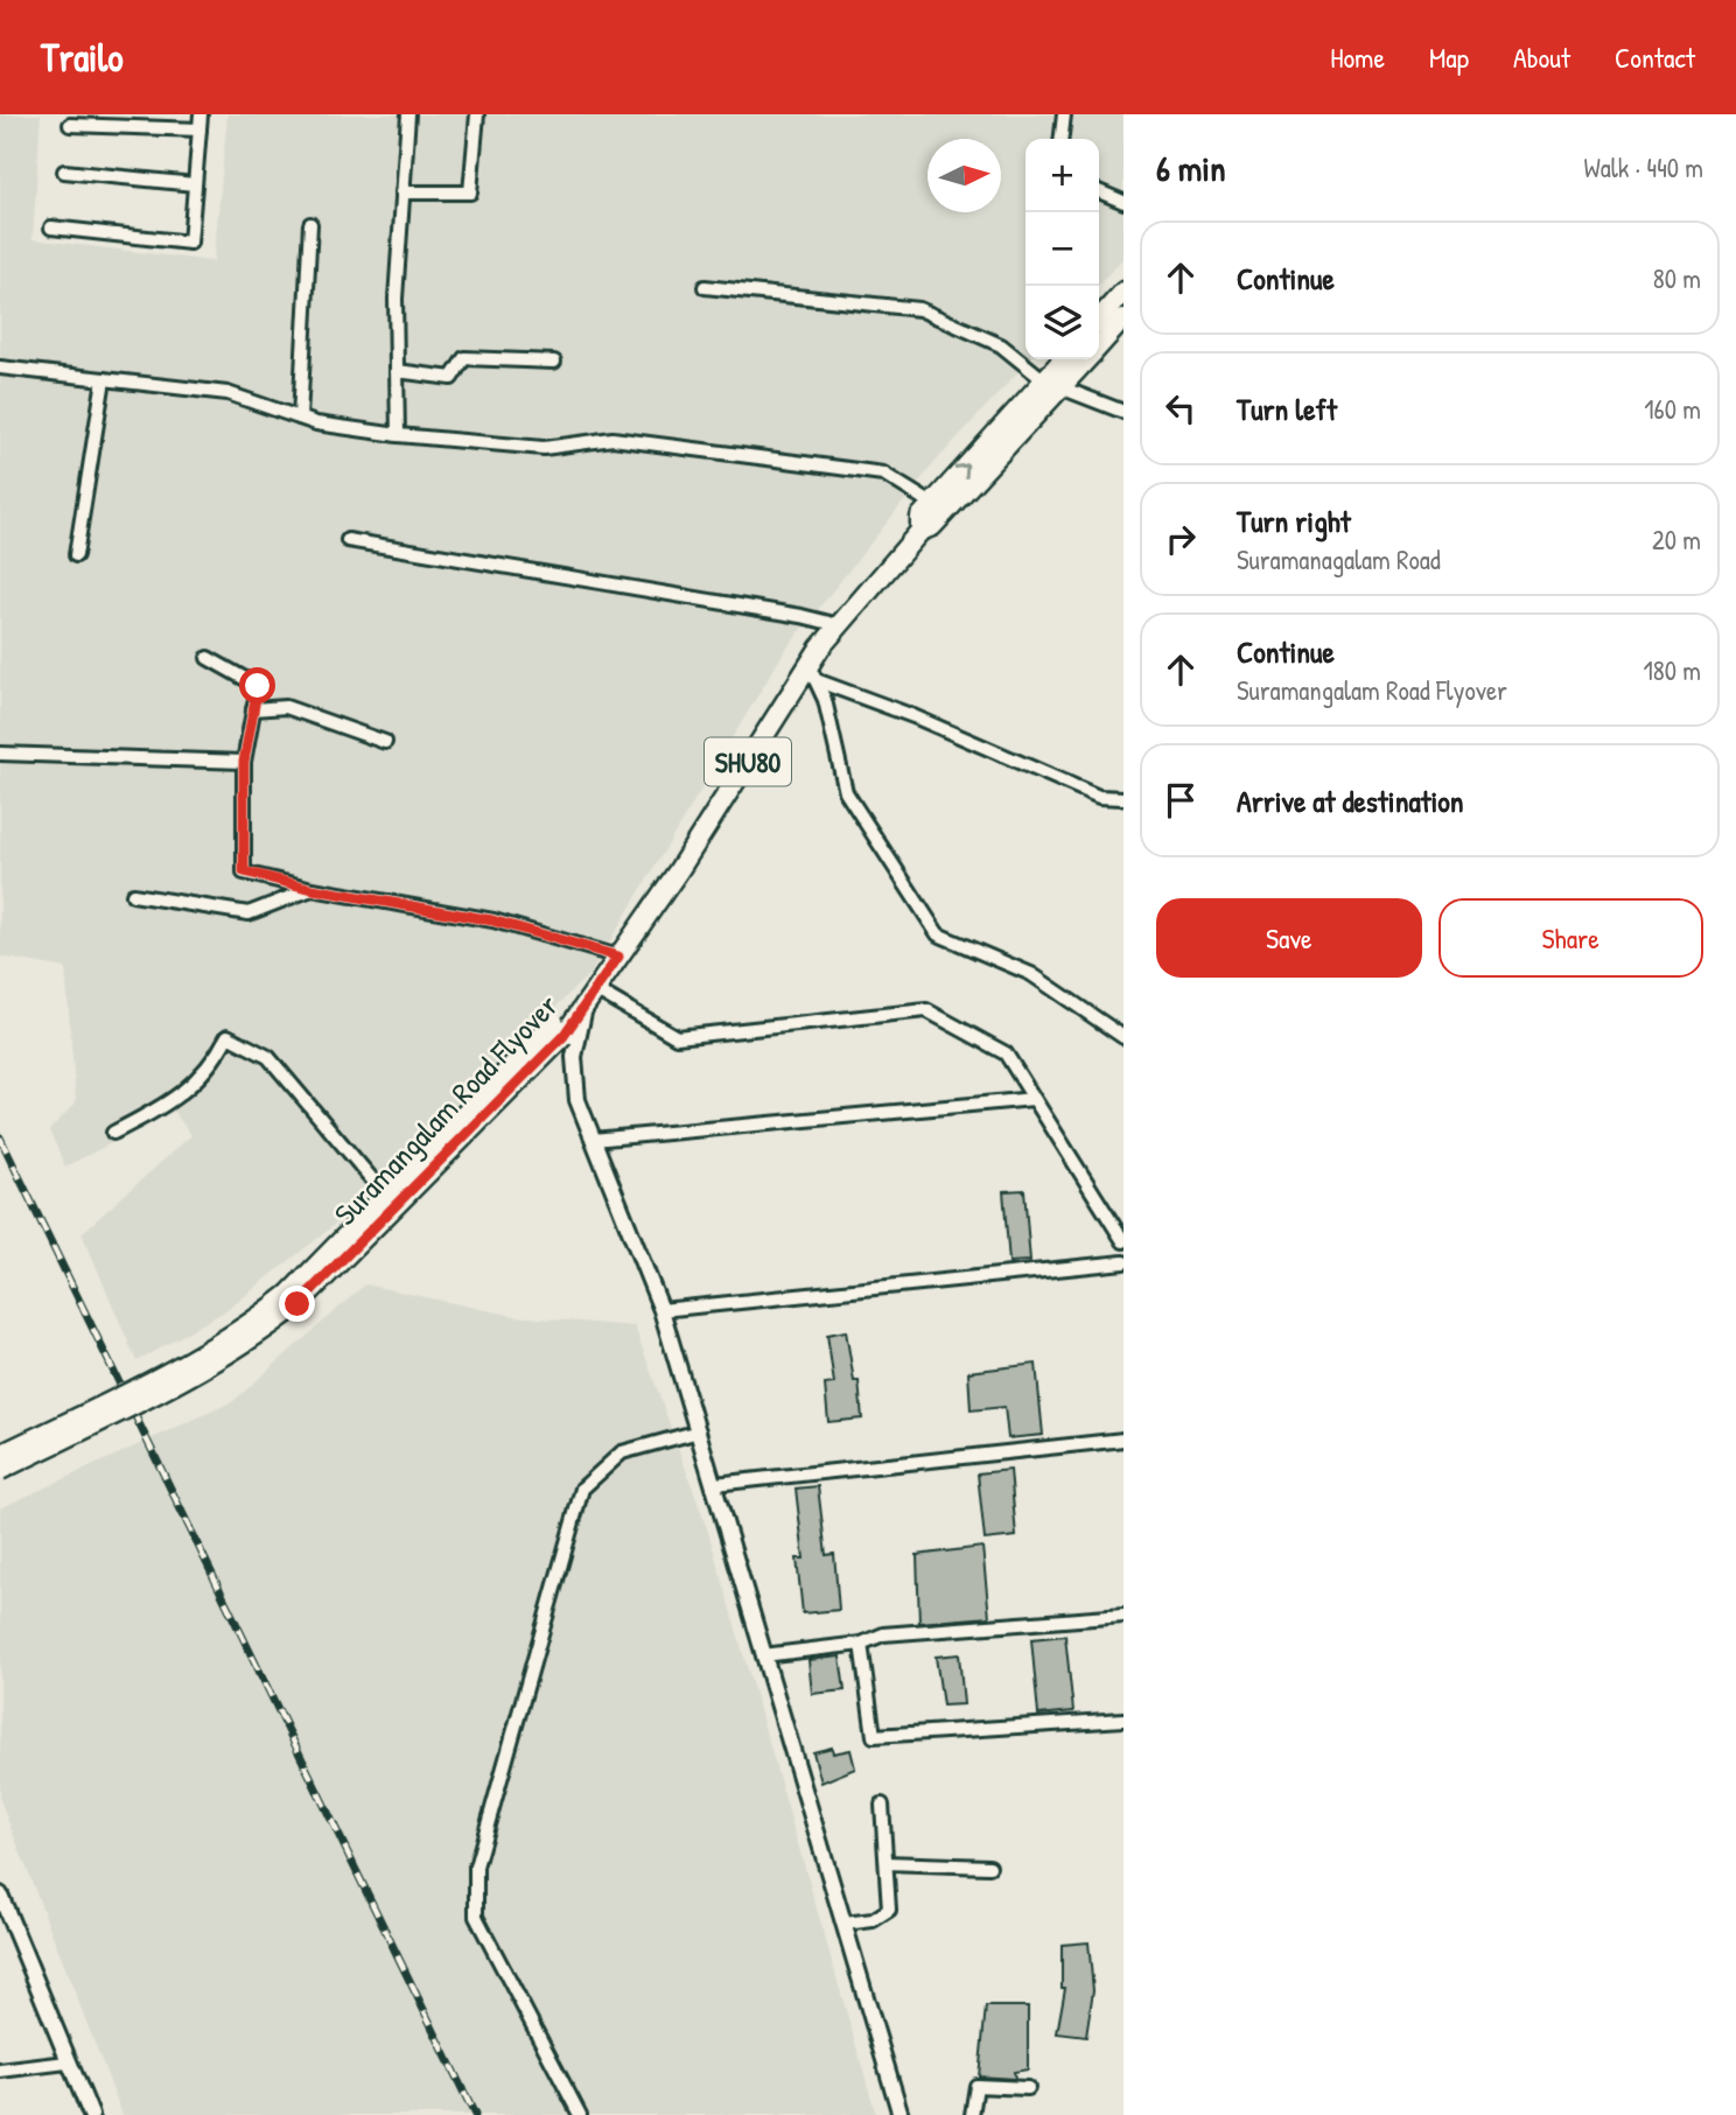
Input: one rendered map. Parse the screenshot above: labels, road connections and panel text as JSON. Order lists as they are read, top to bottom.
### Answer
{
  "streets": {
    "main road": ["SHU80", "Suramangalam Road Flyover"]
  },
  "crossings": [
    ["SHU80", "Suramangalam Road Flyover"]
  ],
  "north": "right",
  "page": {
    "header": "Trailo",
    "nav": [
      "Home",
      "Map",
      "About",
      "Contact"
    ],
    "heading": ["6 min", "Walk · 440 m"],
    "map_buttons": ["+", "−"],
    "list": [
      ["Continue", "80 m"],
      ["Turn left", "160 m"],
      ["Turn right", "Suramanagalam Road", "20 m"],
      ["Continue", "Suramangalam Road Flyover", "180 m"],
      "Arrive at destination"
    ],
    "buttons": ["Save", "Share"]
  }
}
